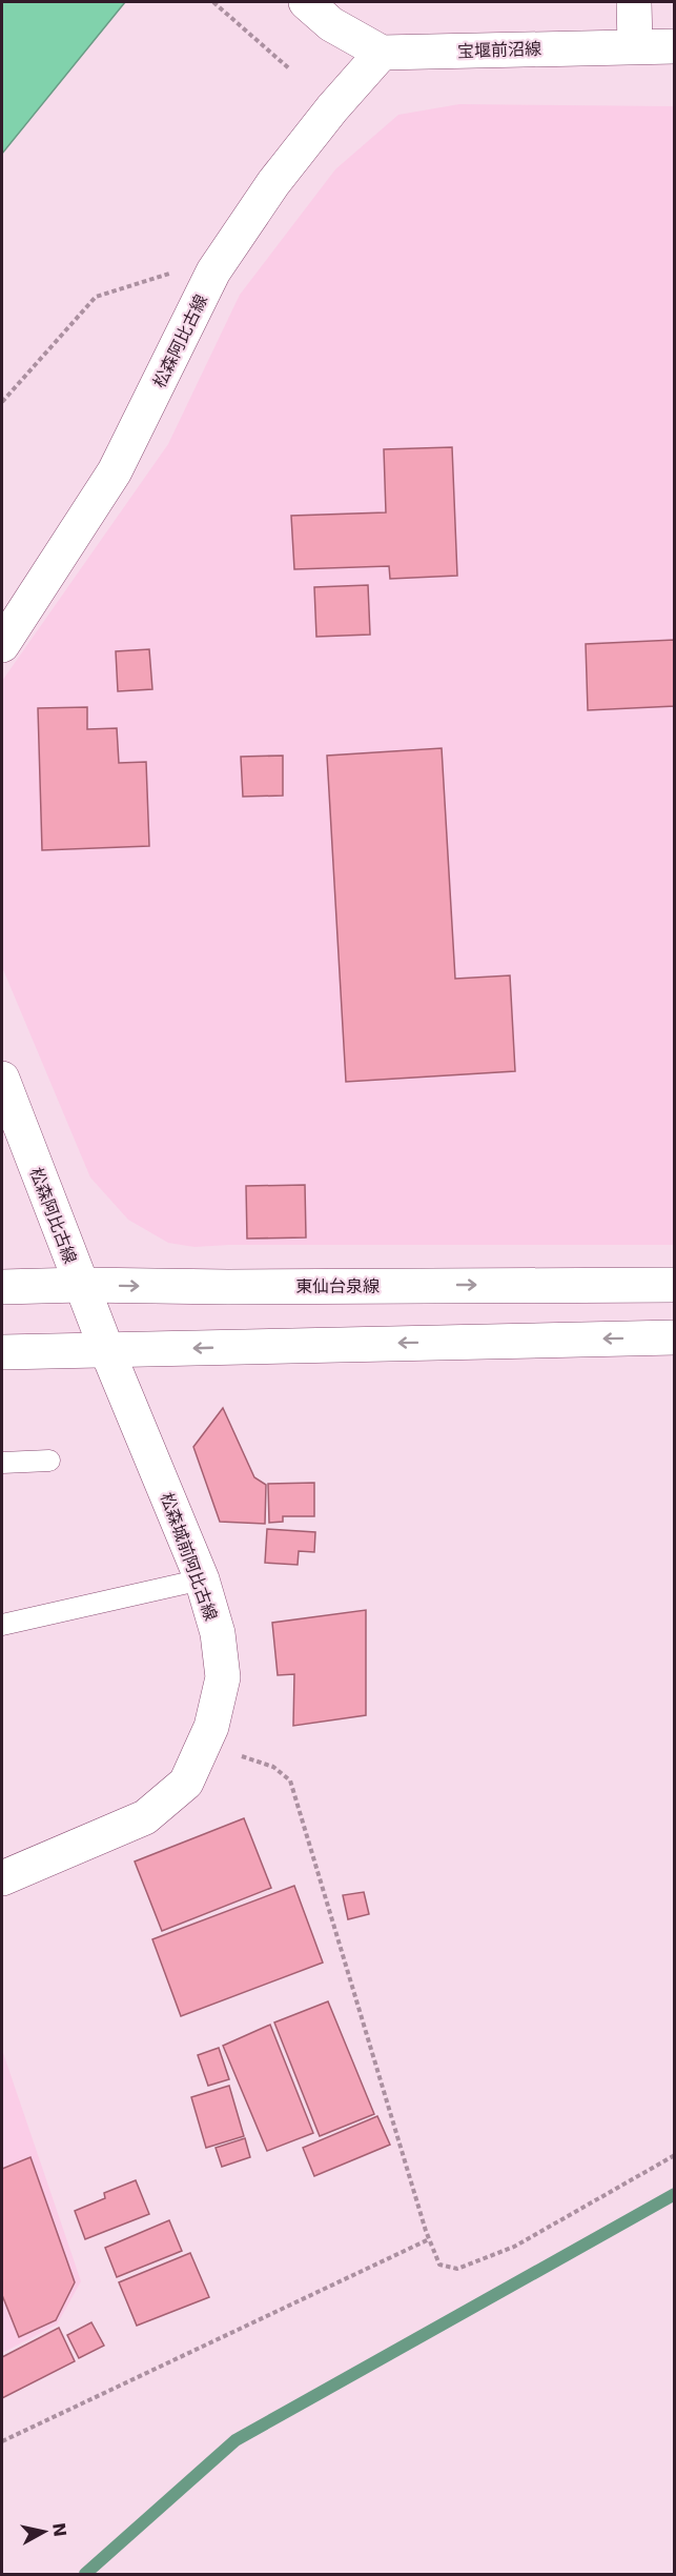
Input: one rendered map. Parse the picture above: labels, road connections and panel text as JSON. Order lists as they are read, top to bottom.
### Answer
{
  "streets": {
    "street": [
      "宝堰前沼線",
      "松森阿比古線",
      "東仙台泉線",
      "松森城前阿比古線"
    ]
  },
  "crossings": [
    ["宝堰前沼線", "松森阿比古線"],
    ["松森阿比古線", "東仙台泉線"],
    ["松森阿比古線", "松森城前阿比古線"]
  ],
  "north": "right"
}
